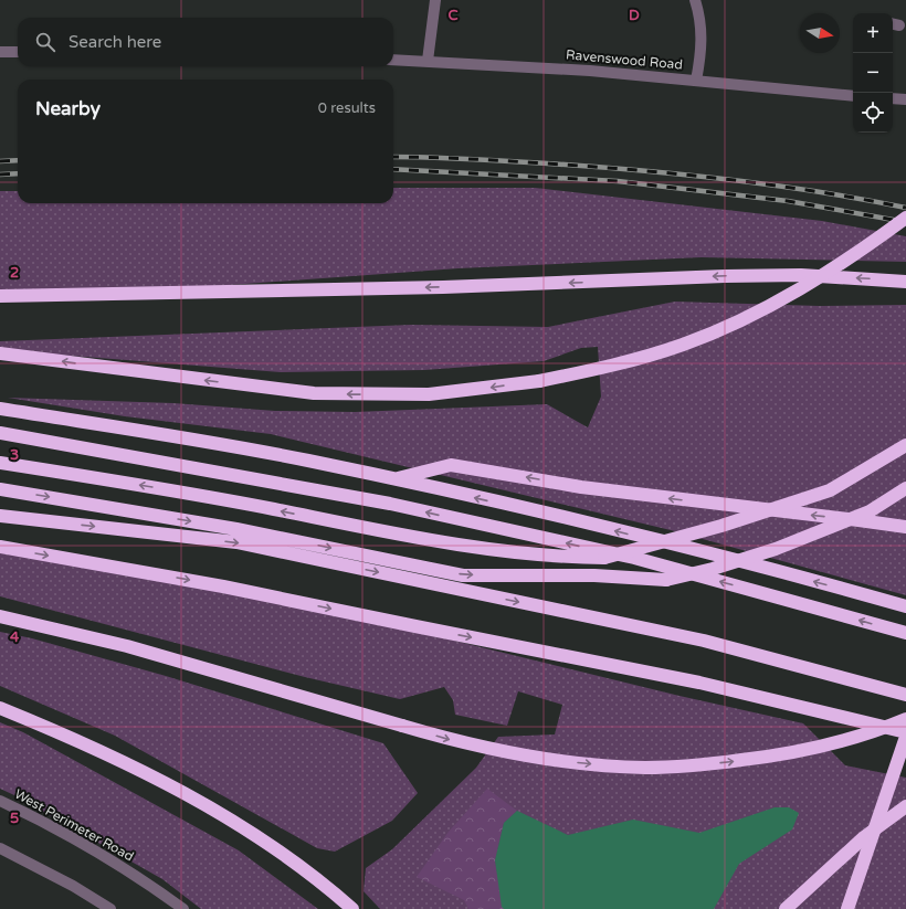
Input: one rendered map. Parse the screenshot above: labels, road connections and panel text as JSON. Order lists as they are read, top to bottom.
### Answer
{
  "streets": {
    "street": ["Ravenswood Road", "West Perimeter Road"]
  },
  "north": "right",
  "page": {
    "map_buttons": ["+", "−"],
    "search": "Search here",
    "heading": ["Nearby", "0 results"]
  },
  "grid": {
    "columns": ["C", "D"],
    "rows": [
      "2",
      "3",
      "4",
      "5"
    ]
  }
}
